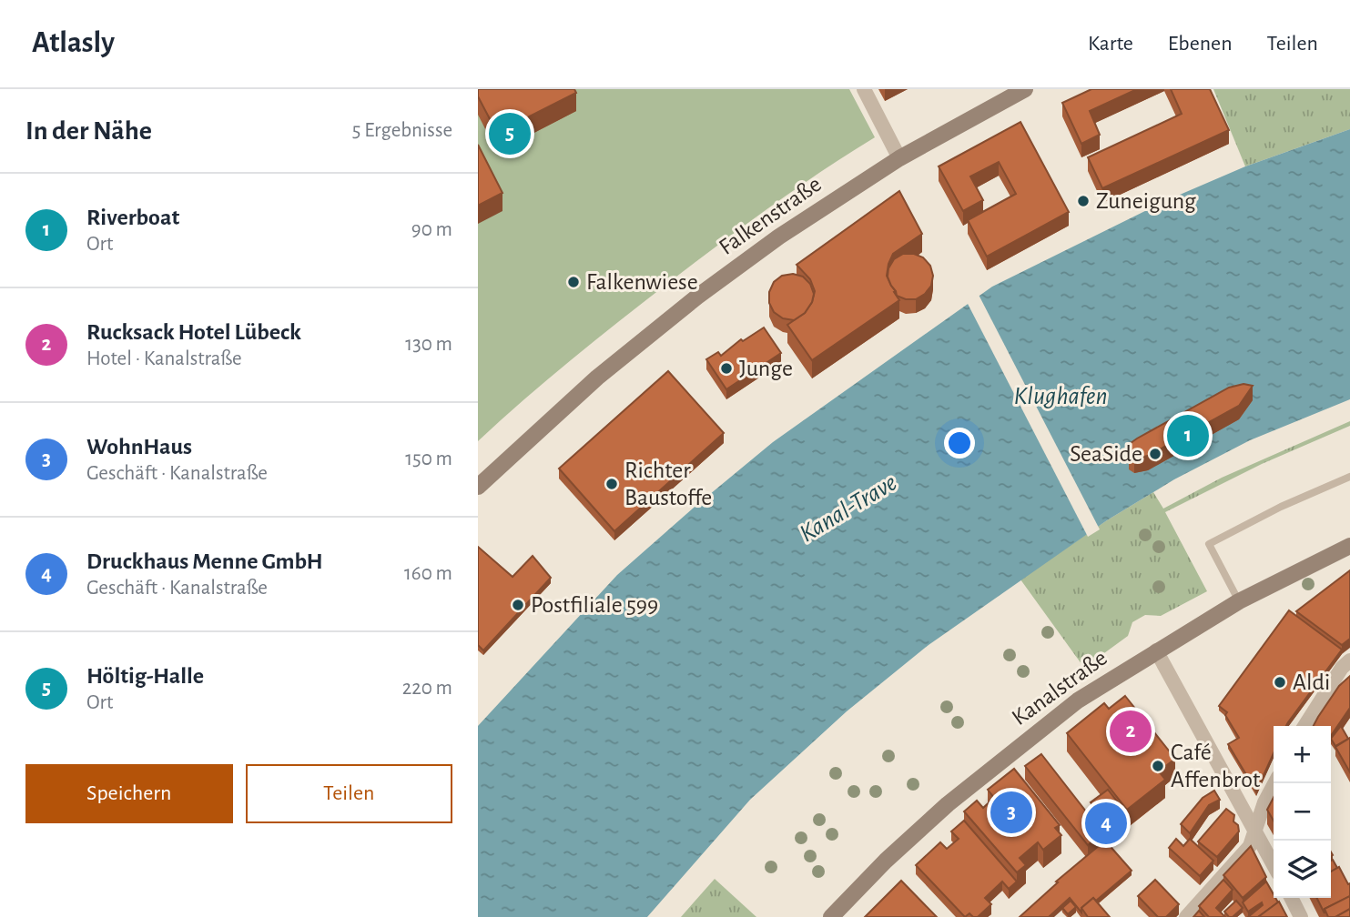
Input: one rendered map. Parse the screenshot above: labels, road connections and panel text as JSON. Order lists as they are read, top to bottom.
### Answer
{
  "streets": {
    "main road": ["Falkenstraße", "Kanalstraße"]
  },
  "water": ["Klughafen", "Kanal-Trave"],
  "places": [
    "Zuneigung",
    "Falkenwiese",
    "Junge",
    "SeaSide",
    "Richter Baustoffe",
    "Postfiliale 599",
    "Aldi",
    "Café Affenbrot"
  ],
  "page": {
    "header": "Atlasly",
    "nav": ["Karte", "Ebenen", "Teilen"],
    "heading": ["In der Nähe", "5 Ergebnisse"],
    "pins": [
      "5",
      "1",
      "2",
      "3",
      "4"
    ],
    "list": [
      {
        "mark": "1",
        "name": "Riverboat",
        "note": "Ort",
        "value": "90 m"
      },
      {
        "mark": "2",
        "name": "Rucksack Hotel Lübeck",
        "note": "Hotel · Kanalstraße",
        "value": "130 m"
      },
      {
        "mark": "3",
        "name": "WohnHaus",
        "note": "Geschäft · Kanalstraße",
        "value": "150 m"
      },
      {
        "mark": "4",
        "name": "Druckhaus Menne GmbH",
        "note": "Geschäft · Kanalstraße",
        "value": "160 m"
      },
      {
        "mark": "5",
        "name": "Höltig-Halle",
        "note": "Ort",
        "value": "220 m"
      }
    ],
    "map_buttons": ["+", "−"],
    "buttons": ["Speichern", "Teilen"]
  }
}
